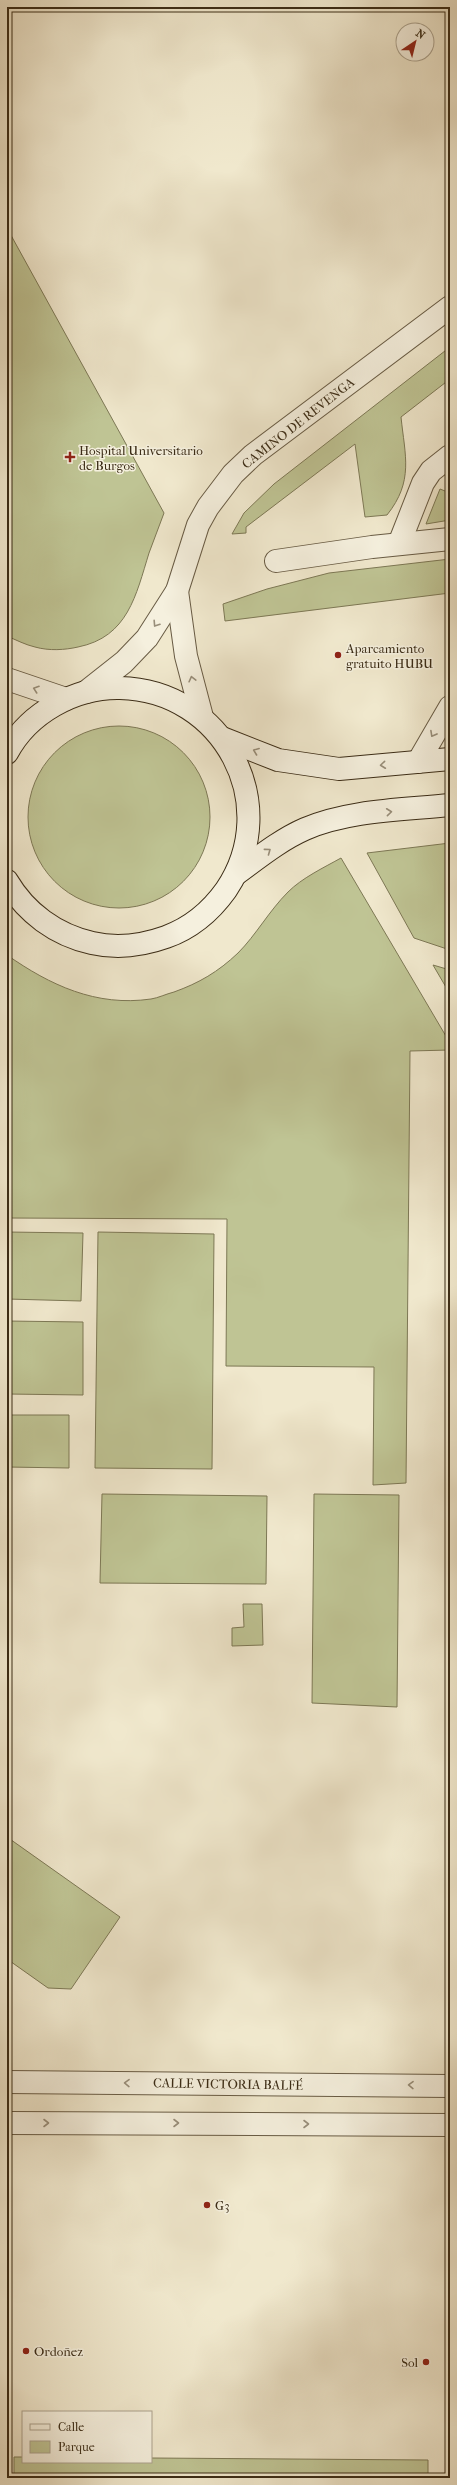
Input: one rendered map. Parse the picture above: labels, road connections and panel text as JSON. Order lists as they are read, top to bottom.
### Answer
{
  "streets": {
    "street": ["CAMINO DE REVENGA", "CALLE VICTORIA BALFÉ"]
  },
  "places": {
    "health": ["Hospital Universitario de Burgos"],
    "other": [
      "Aparcamiento gratuito HUBU",
      "G3",
      "Ordoñez",
      "Sol"
    ]
  },
  "legend": ["Calle", "Parque"],
  "north": "top right"
}
